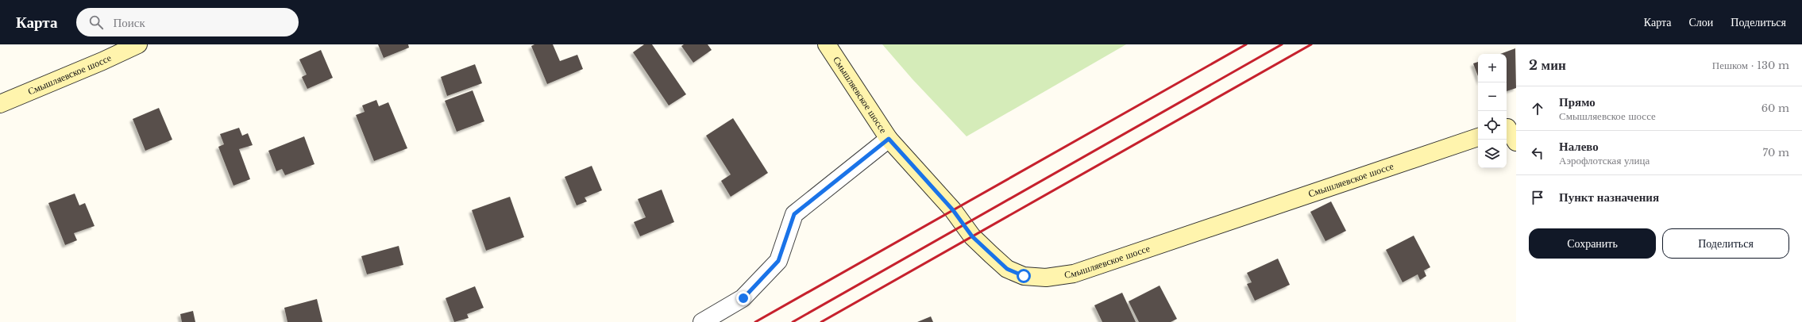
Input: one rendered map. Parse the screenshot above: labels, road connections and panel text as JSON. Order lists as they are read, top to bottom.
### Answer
{
  "streets": {
    "street": ["Смышляевское шоссе"]
  },
  "page": {
    "header": "Карта",
    "search": "Поиск",
    "nav": ["Карта", "Слои", "Поделиться"],
    "heading": ["2 мин", "Пешком · 130 m"],
    "map_buttons": ["+", "−"],
    "list": [
      ["Прямо", "Смышляевское шоссе", "60 m"],
      ["Налево", "Аэрофлотская улица", "70 m"],
      "Пункт назначения"
    ],
    "buttons": ["Сохранить", "Поделиться"]
  }
}
